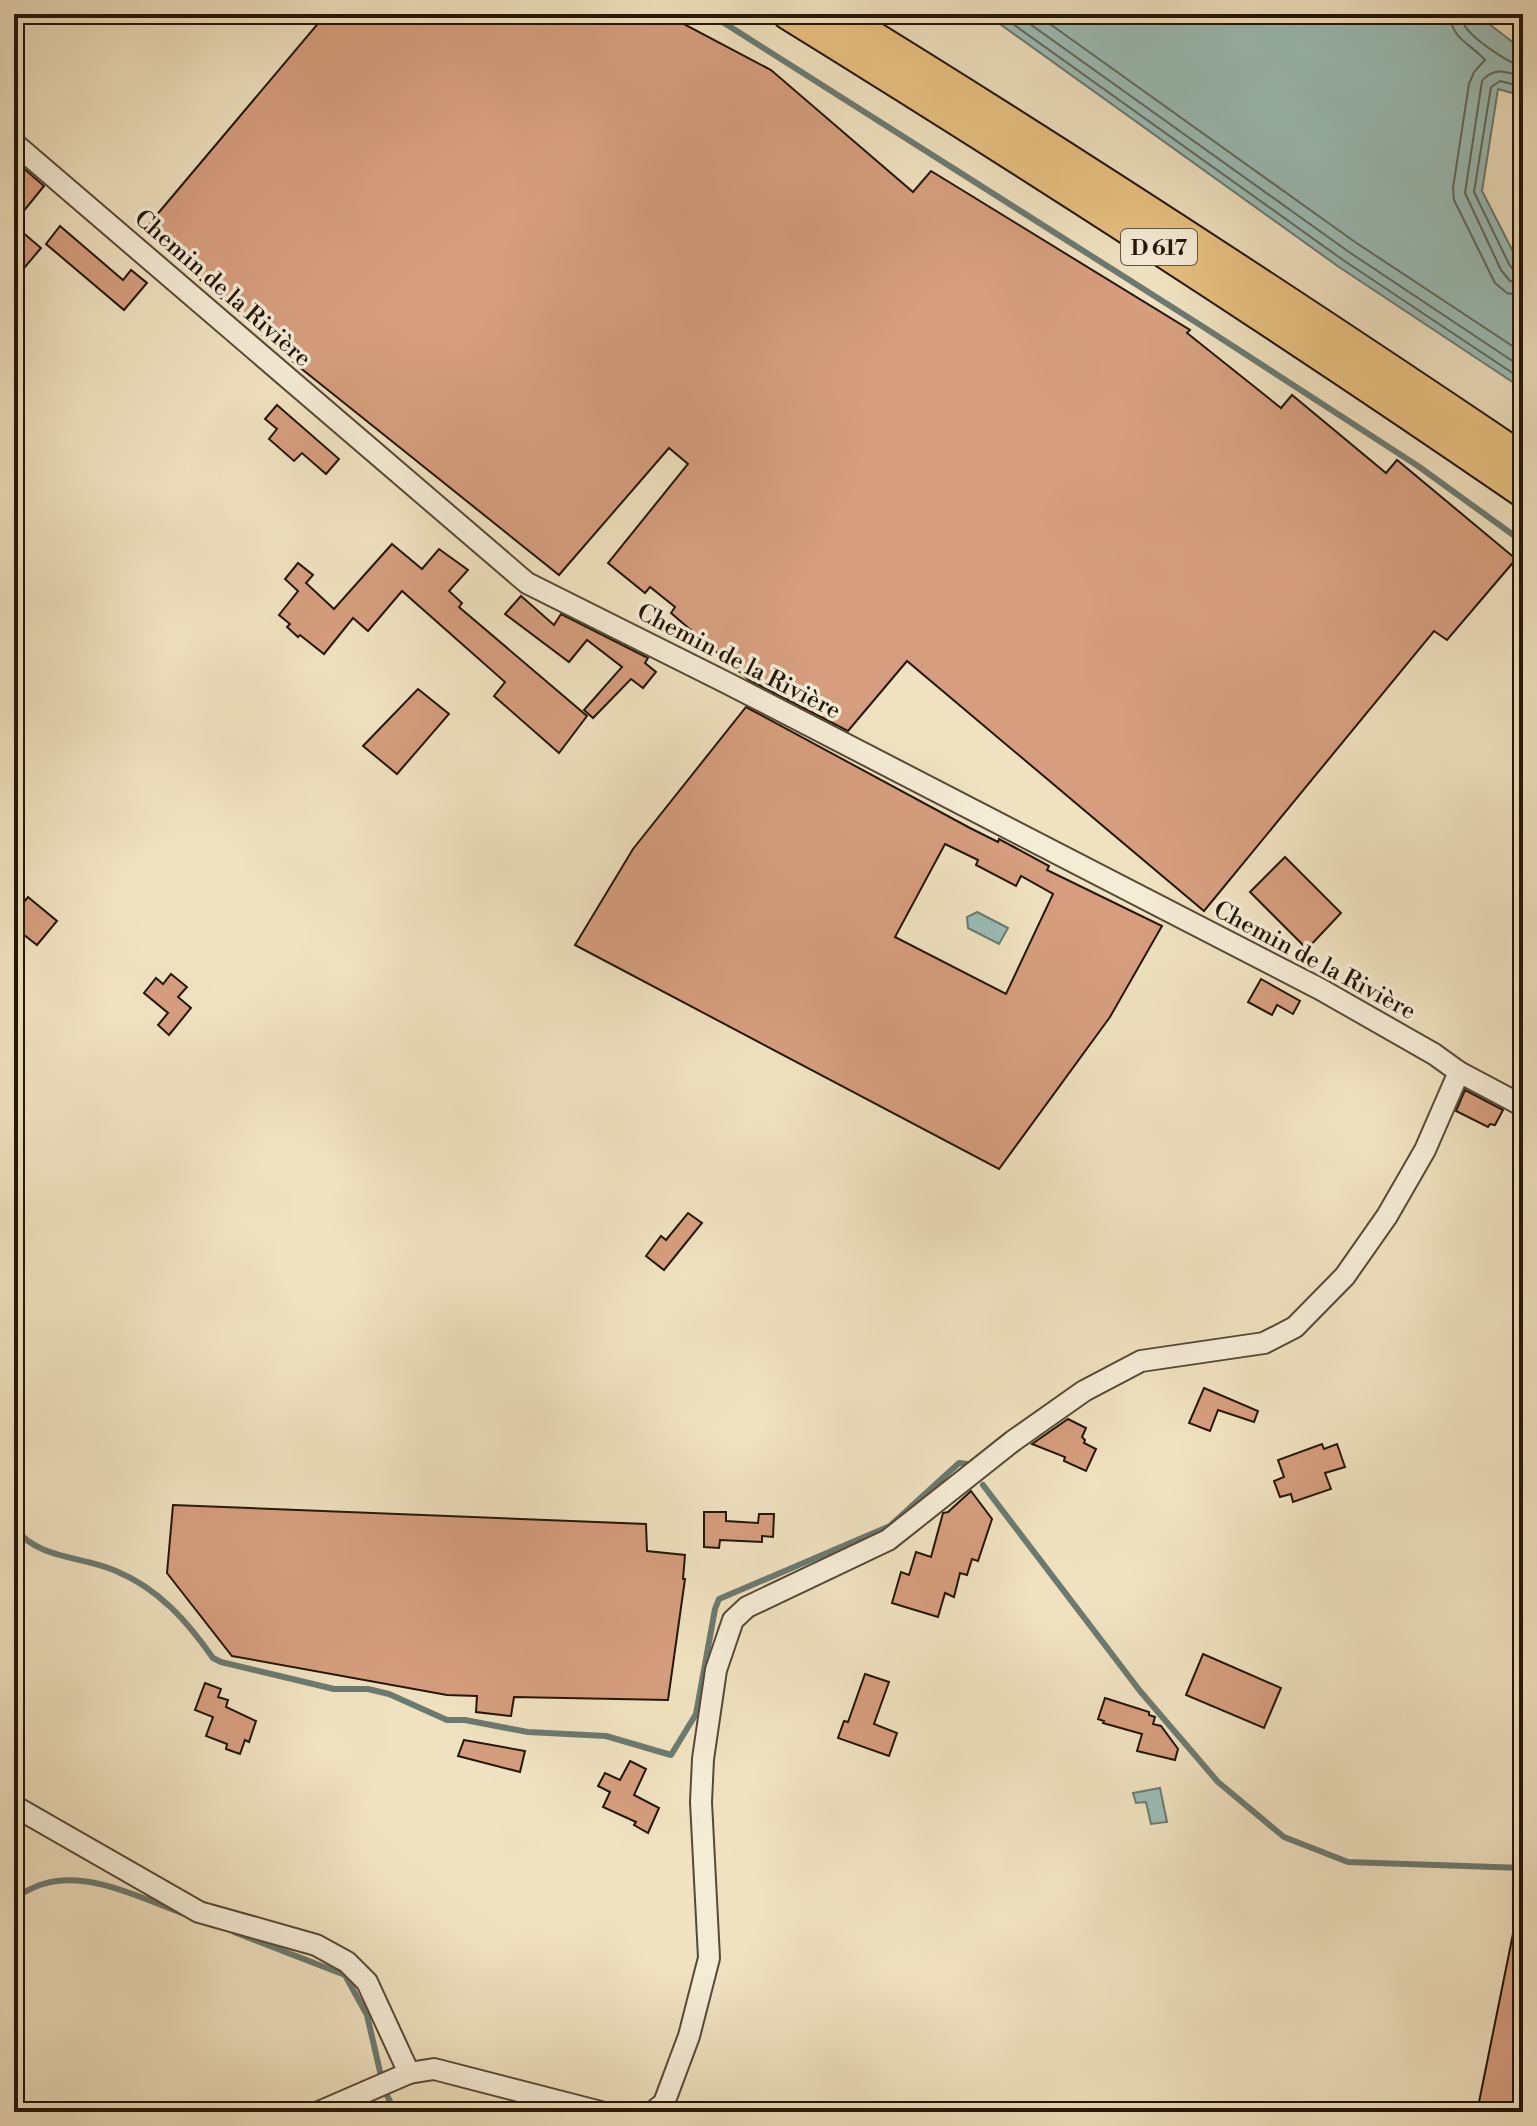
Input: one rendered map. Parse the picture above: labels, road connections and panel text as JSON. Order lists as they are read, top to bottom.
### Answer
{
  "streets": {
    "highway": ["D 617"],
    "street": ["Chemin de la Rivière"]
  }
}
